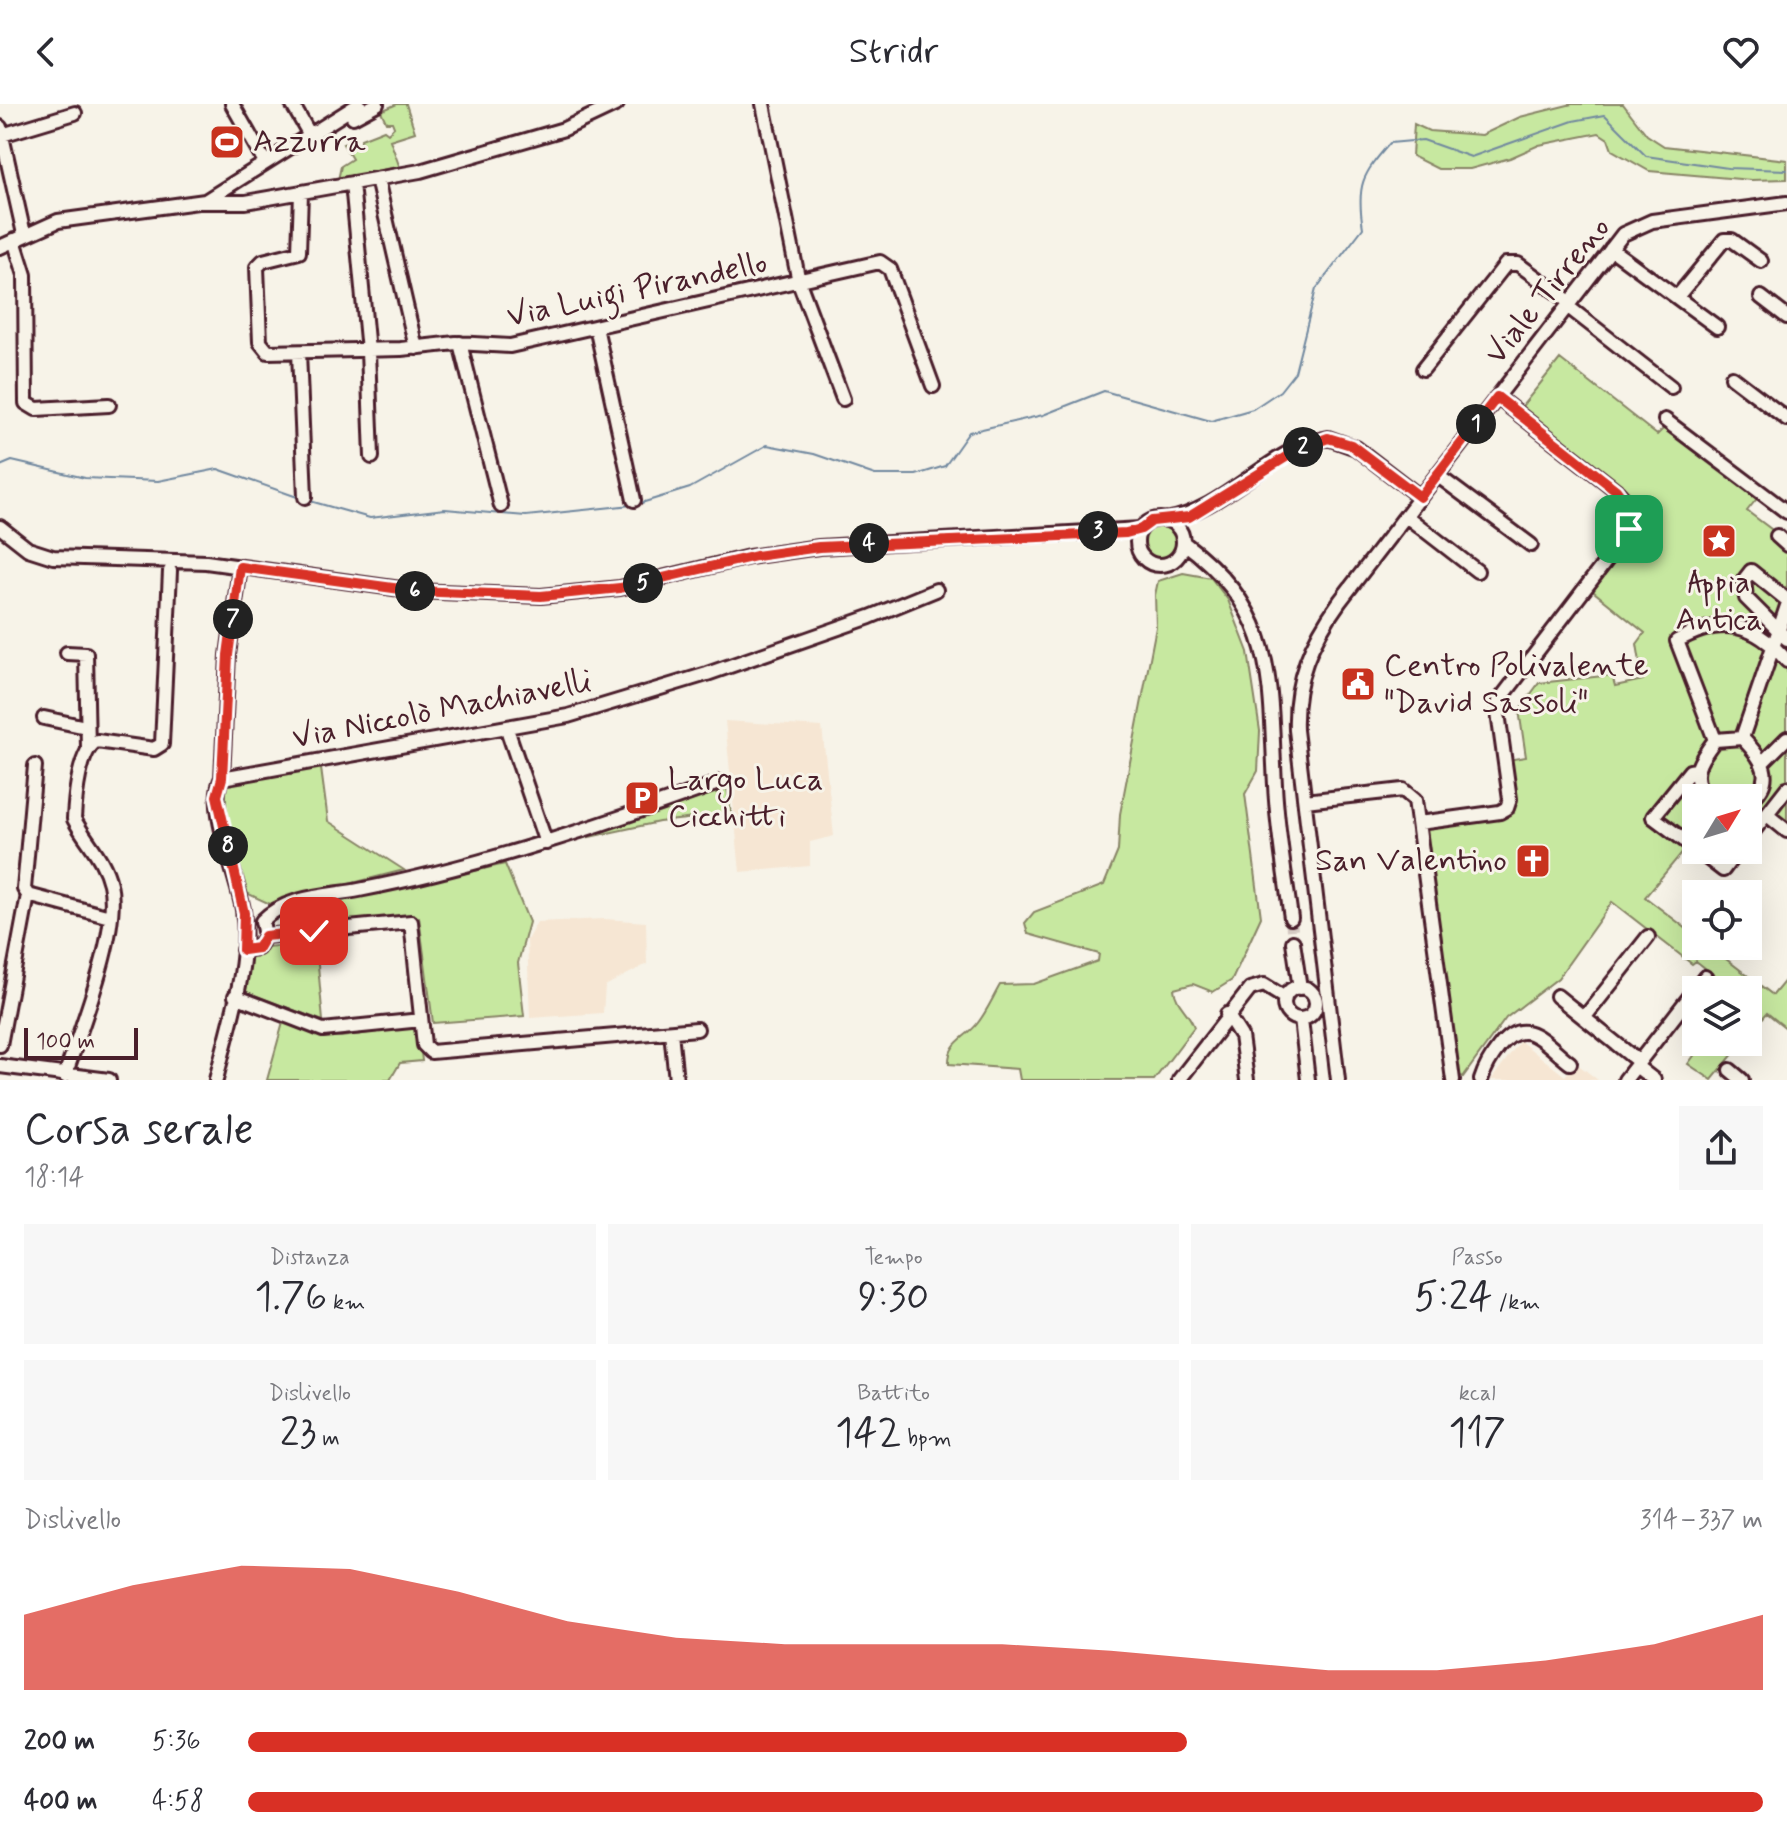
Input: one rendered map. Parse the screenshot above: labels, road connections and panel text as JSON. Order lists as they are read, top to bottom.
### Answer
{
  "streets": {
    "street": ["Via Luigi Pirandello", "Viale Tirreno", "Via Niccolò Machiavelli"]
  },
  "places": {
    "sports": ["Azzurra"],
    "place": ["Appia Antica"],
    "public building": ["Centro Polivalente \"David Sassoli\""],
    "parking": ["Largo Luca Cicchitti"],
    "church": ["San Valentino"]
  },
  "scale_bar": "100 m",
  "north": "top right",
  "page": {
    "header": "Stridr",
    "pins": [
      "1",
      "2",
      "3",
      "4",
      "5",
      "6",
      "7",
      "8"
    ],
    "scale": "100 m",
    "heading": ["Corsa serale", "18:14"],
    "stats": [
      ["Distanza", "1.76 km"],
      ["Tempo", "9:30"],
      ["Passo", "5:24 /km"],
      ["Dislivello", "23 m"],
      ["Battito", "142 bpm"],
      ["kcal", "117"]
    ],
    "chart": ["Dislivello", "314–337 m"],
    "list": [
      {
        "name": "200 m",
        "note": "5:36"
      },
      {
        "name": "400 m",
        "note": "4:58"
      }
    ]
  }
}
